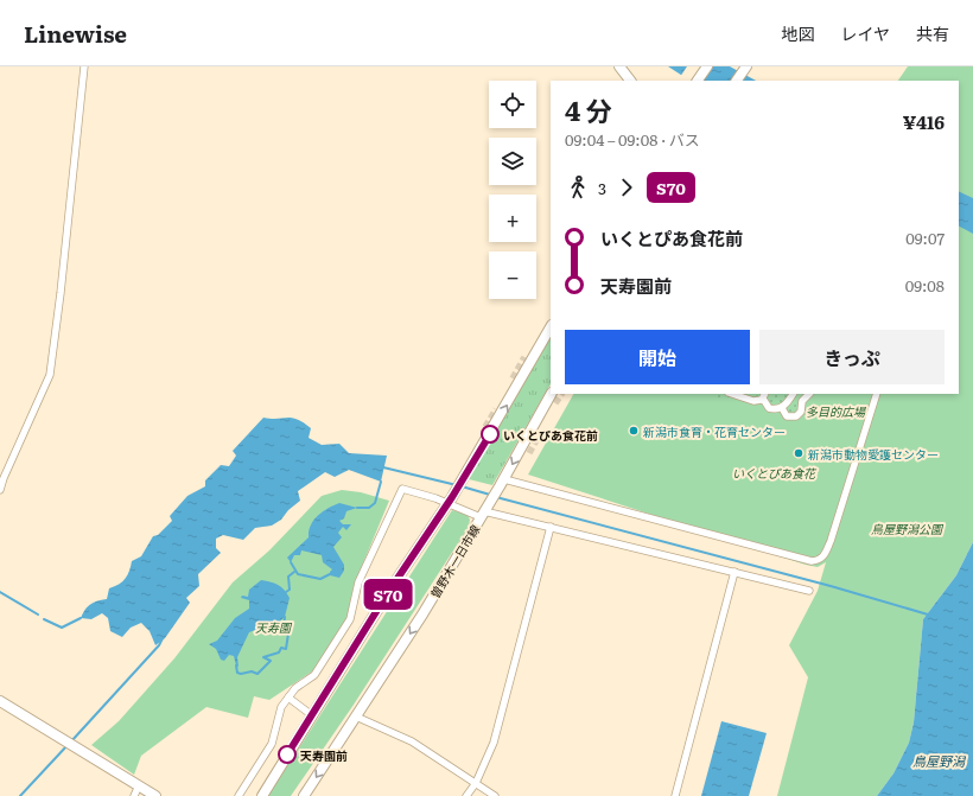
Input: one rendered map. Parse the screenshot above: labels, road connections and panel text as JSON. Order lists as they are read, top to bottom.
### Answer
{
  "streets": {
    "main road": ["曽野木一日市線"]
  },
  "water": ["鳥屋野潟"],
  "parks": [
    "多目的広場",
    "いくとぴあ食花",
    "鳥屋野潟公園",
    "天寿園"
  ],
  "places": [
    "新潟市食育・花育センター",
    "いくとぴあ食花前",
    "新潟市動物愛護センター",
    "天寿園前"
  ],
  "lines": ["bus line S70"],
  "page": {
    "header": "Linewise",
    "nav": ["地図", "レイヤ", "共有"],
    "on_map": "S70",
    "map_buttons": ["+", "−"],
    "heading": ["4 分", "09:04 – 09:08 · バス", "¥416"],
    "legs": ["3", "S70"],
    "list": [
      {
        "name": "いくとぴあ食花前",
        "value": "09:07"
      },
      {
        "name": "天寿園前",
        "value": "09:08"
      }
    ],
    "buttons": ["開始", "きっぷ"]
  }
}
